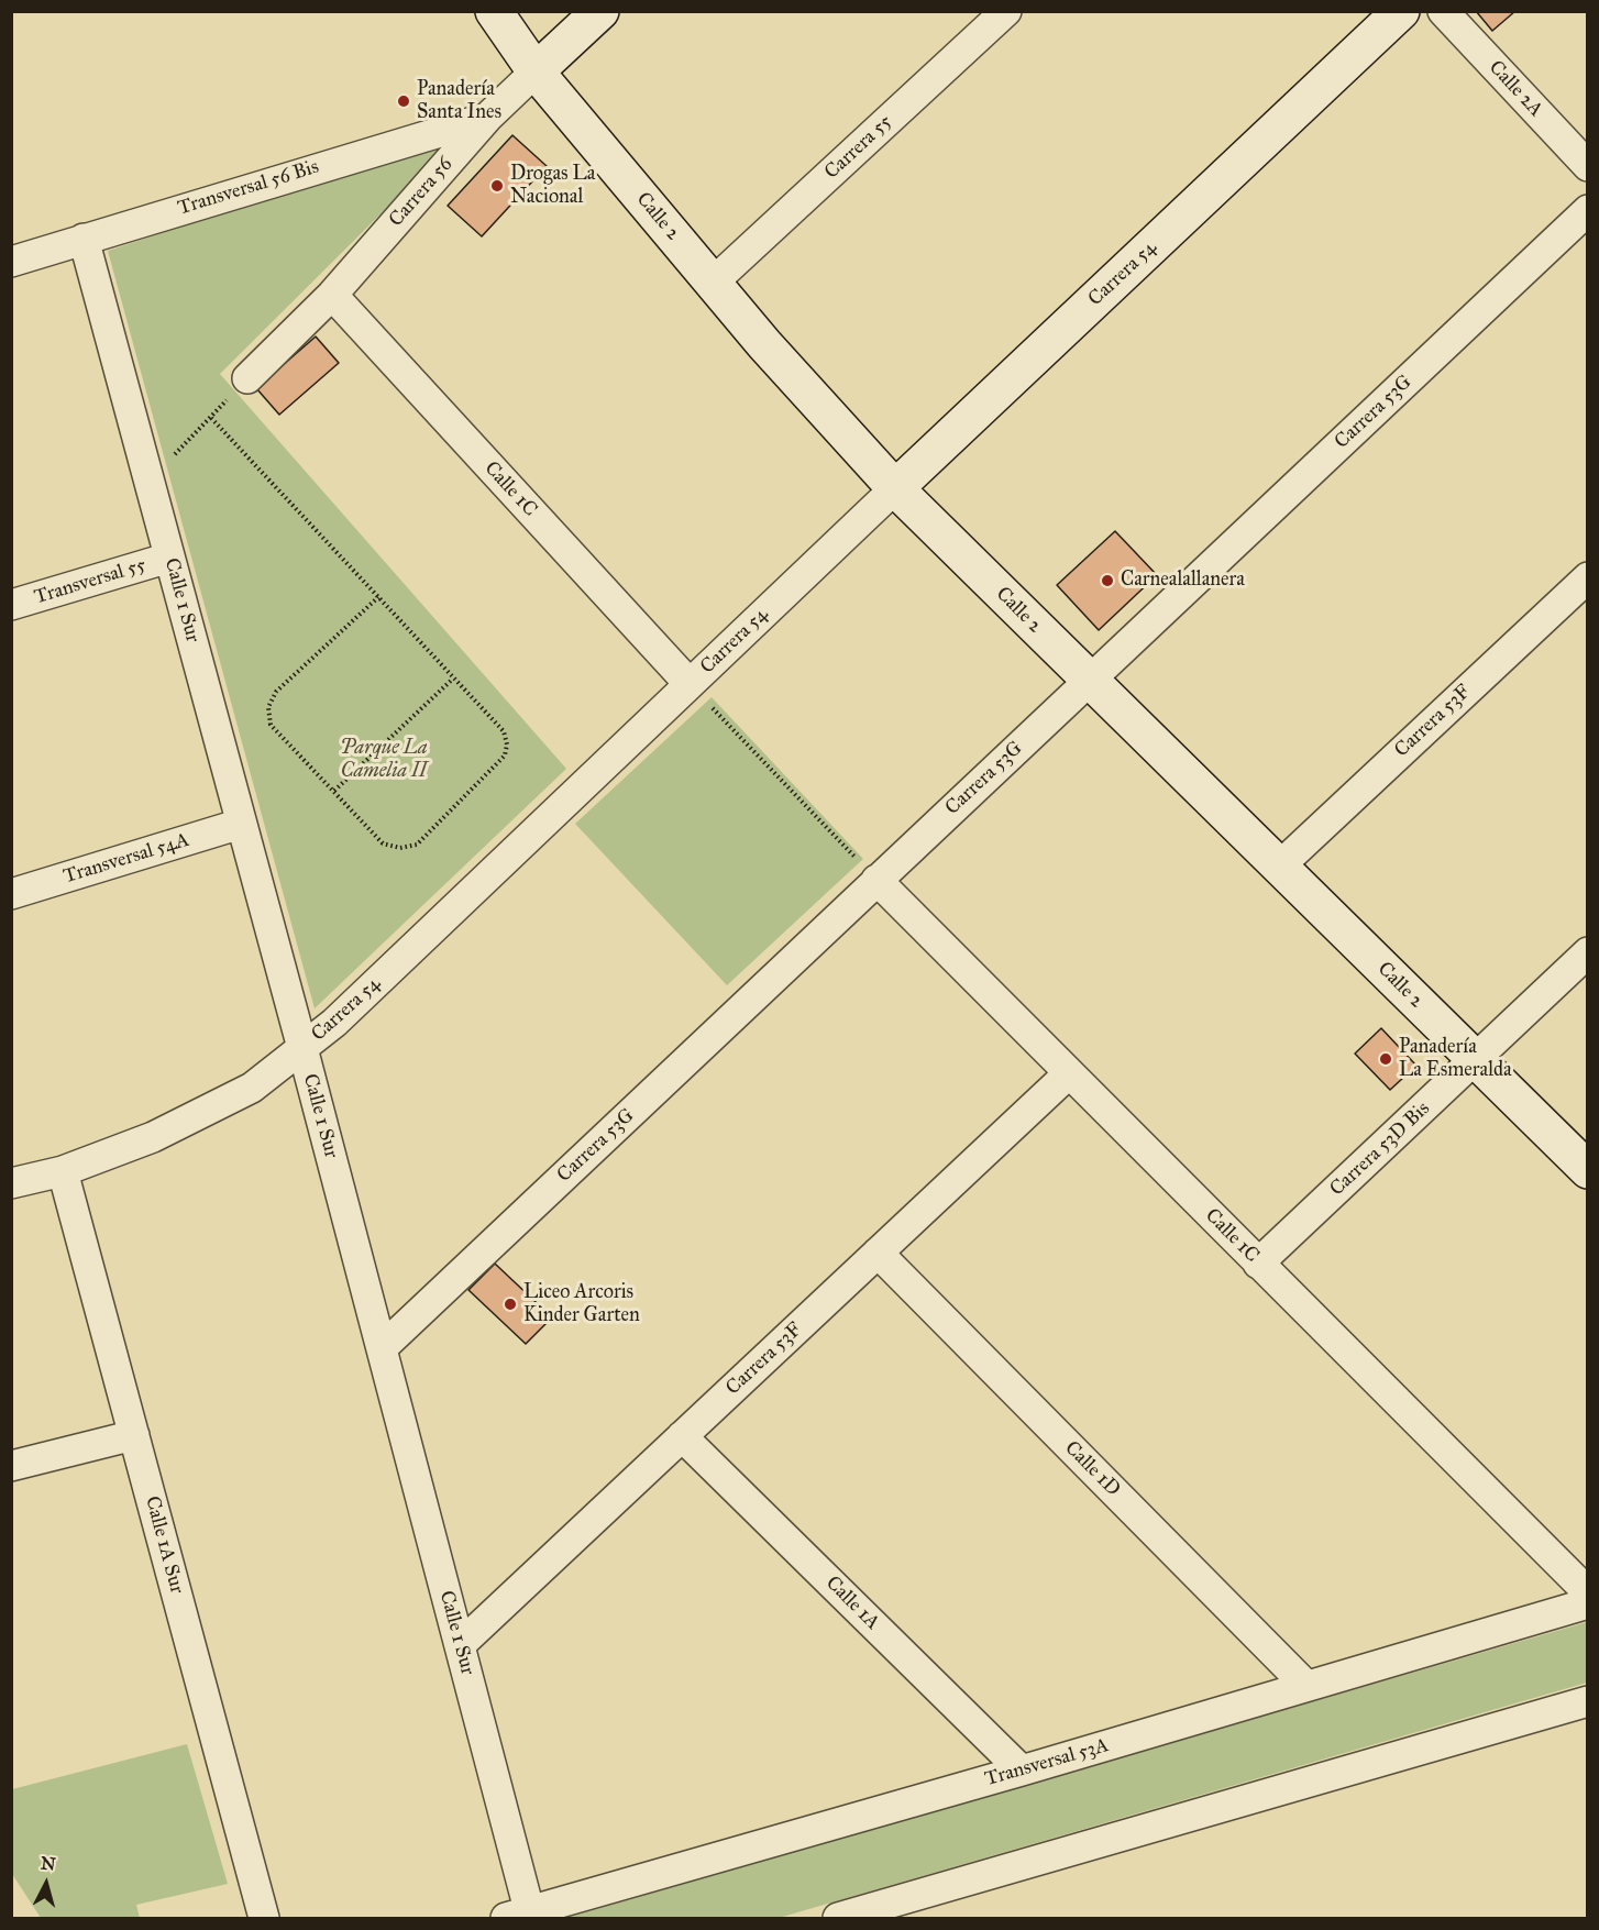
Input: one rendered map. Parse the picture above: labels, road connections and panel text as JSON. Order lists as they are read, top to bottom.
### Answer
{
  "streets": {
    "street": [
      "Calle 2A",
      "Carrera 55",
      "Transversal 56 Bis",
      "Carrera 56",
      "Calle 2",
      "Carrera 54",
      "Carrera 53G",
      "Calle 1C",
      "Transversal 55",
      "Calle 1 Sur",
      "Carrera 53F",
      "Transversal 54A",
      "Carrera 53D Bis",
      "Calle 1D",
      "Calle 1A Sur",
      "Calle 1A",
      "Transversal 53A"
    ]
  },
  "crossings": [
    ["Carrera 55", "Calle 2"],
    ["Transversal 56 Bis", "Carrera 56"],
    ["Transversal 56 Bis", "Calle 1 Sur"],
    ["Carrera 56", "Calle 2"],
    ["Carrera 56", "Calle 1C"],
    ["Calle 2", "Carrera 54"],
    ["Calle 2", "Carrera 53G"],
    ["Calle 2", "Carrera 53F"],
    ["Calle 2", "Carrera 53D Bis"],
    ["Carrera 54", "Calle 1C"],
    ["Carrera 54", "Calle 1 Sur"],
    ["Carrera 54", "Calle 1A Sur"],
    ["Carrera 53G", "Calle 1C"],
    ["Carrera 53G", "Calle 1 Sur"],
    ["Calle 1C", "Carrera 53F"],
    ["Calle 1C", "Carrera 53D Bis"],
    ["Transversal 55", "Calle 1 Sur"],
    ["Calle 1 Sur", "Carrera 53F"],
    ["Calle 1 Sur", "Transversal 54A"],
    ["Calle 1 Sur", "Transversal 53A"],
    ["Carrera 53F", "Calle 1D"],
    ["Carrera 53F", "Calle 1A"],
    ["Calle 1D", "Transversal 53A"],
    ["Calle 1A", "Transversal 53A"]
  ],
  "parks": ["Parque La Camelia II"],
  "places": [
    "Panadería Santa Ines",
    "Drogas La Nacional",
    "Carnealallanera",
    "Panadería La Esmeralda",
    "Liceo Arcoris Kinder Garten"
  ],
  "north": "top"
}
